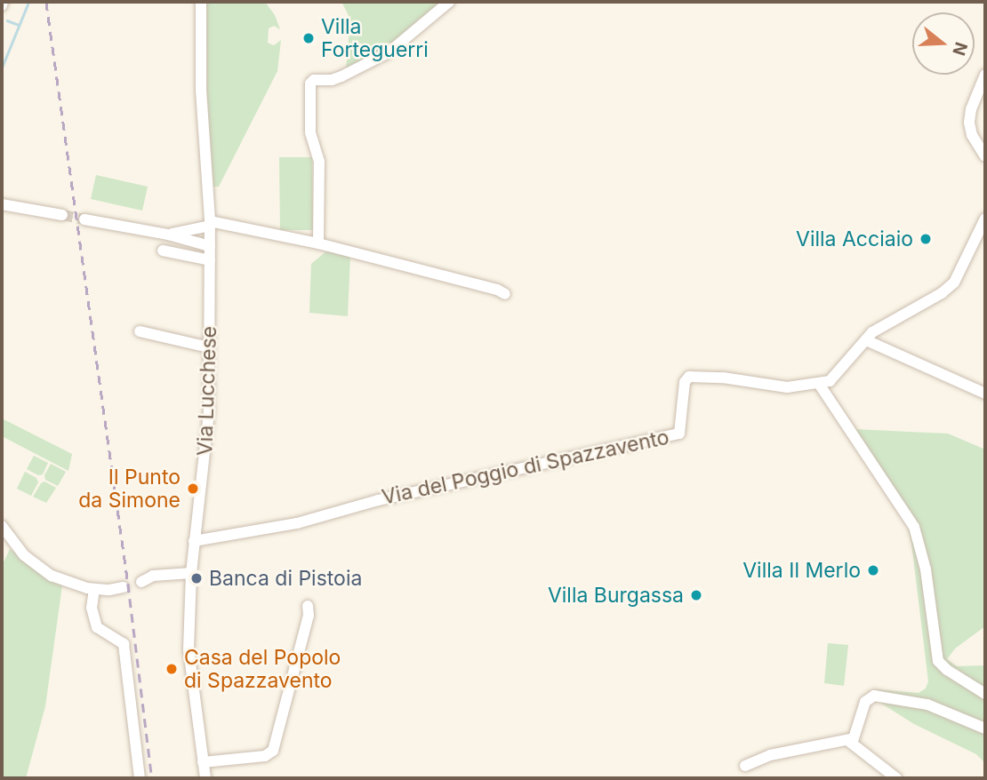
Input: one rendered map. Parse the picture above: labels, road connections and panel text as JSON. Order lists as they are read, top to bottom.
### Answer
{
  "streets": {
    "street": ["Via Lucchese", "Via del Poggio di Spazzavento"]
  },
  "crossings": [
    ["Via Lucchese", "Via del Poggio di Spazzavento"]
  ],
  "places": [
    "Villa Forteguerri",
    "Villa Acciaio",
    "Il Punto da Simone",
    "Villa Il Merlo",
    "Banca di Pistoia",
    "Villa Burgassa",
    "Casa del Popolo di Spazzavento"
  ],
  "north": "right"
}
